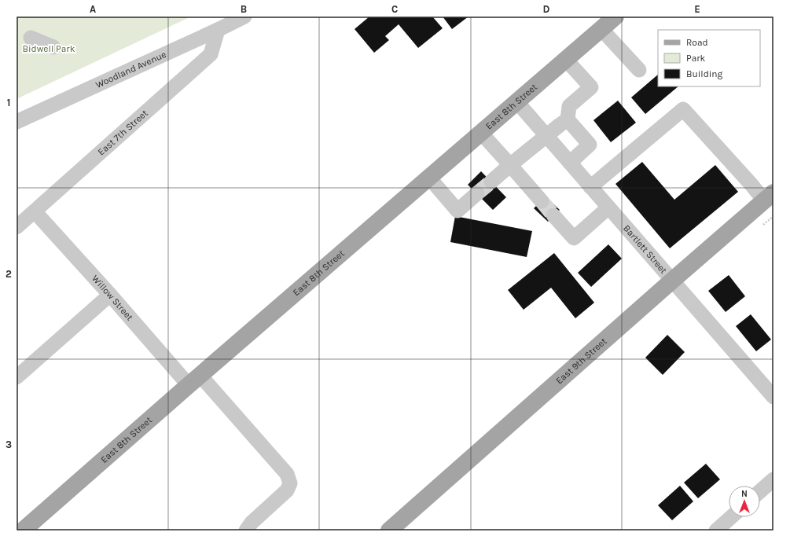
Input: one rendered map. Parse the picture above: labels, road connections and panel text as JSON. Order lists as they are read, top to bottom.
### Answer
{
  "streets": {
    "main road": ["East 8th Street", "East 9th Street"],
    "street": [
      "Woodland Avenue",
      "East 7th Street",
      "Bartlett Street",
      "Willow Street"
    ]
  },
  "crossings": [
    ["Woodland Avenue", "East 7th Street"],
    ["East 8th Street", "Bartlett Street"],
    ["East 8th Street", "Willow Street"],
    ["East 7th Street", "Willow Street"],
    ["Bartlett Street", "East 9th Street"]
  ],
  "parks": ["Bidwell Park"],
  "legend": ["Road", "Park", "Building"],
  "north": "top",
  "grid": {
    "columns": [
      "A",
      "B",
      "C",
      "D",
      "E"
    ],
    "rows": ["1", "2", "3"]
  }
}
